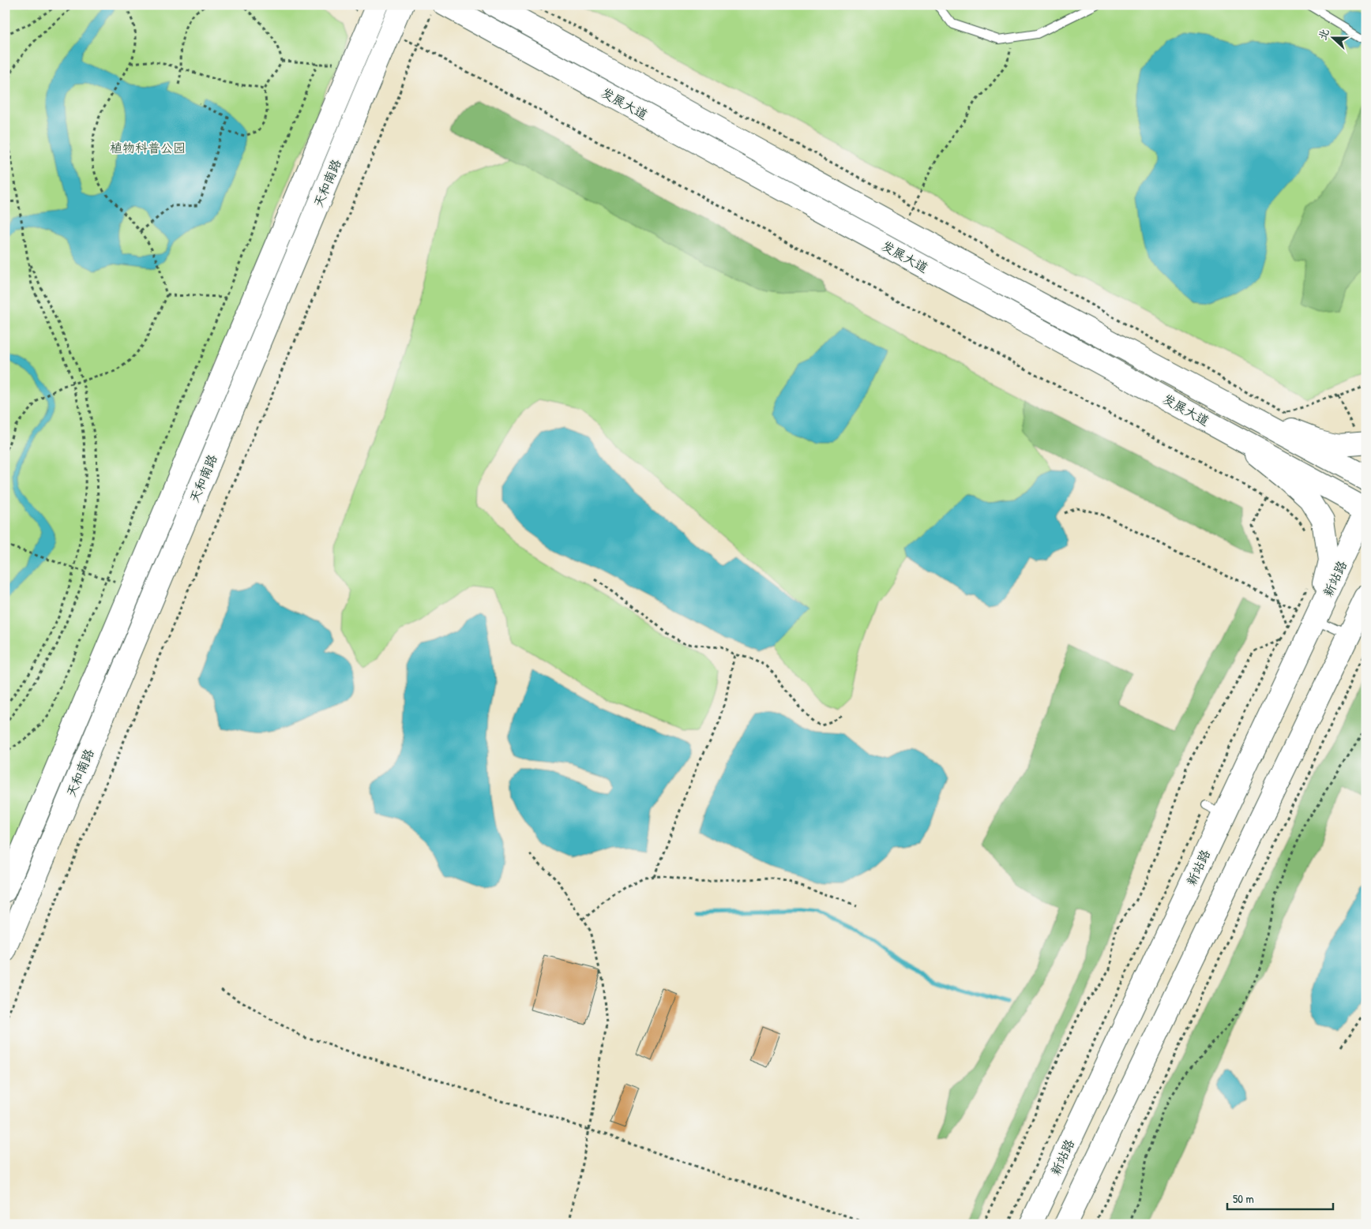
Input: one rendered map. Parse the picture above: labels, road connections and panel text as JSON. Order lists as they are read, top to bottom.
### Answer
{
  "streets": {
    "street": ["发展大道", "天和南路", "新站路"]
  },
  "crossings": [
    ["发展大道", "新站路"]
  ],
  "parks": ["植物科普公园"],
  "scale_bar": "50 m",
  "north": "left"
}
